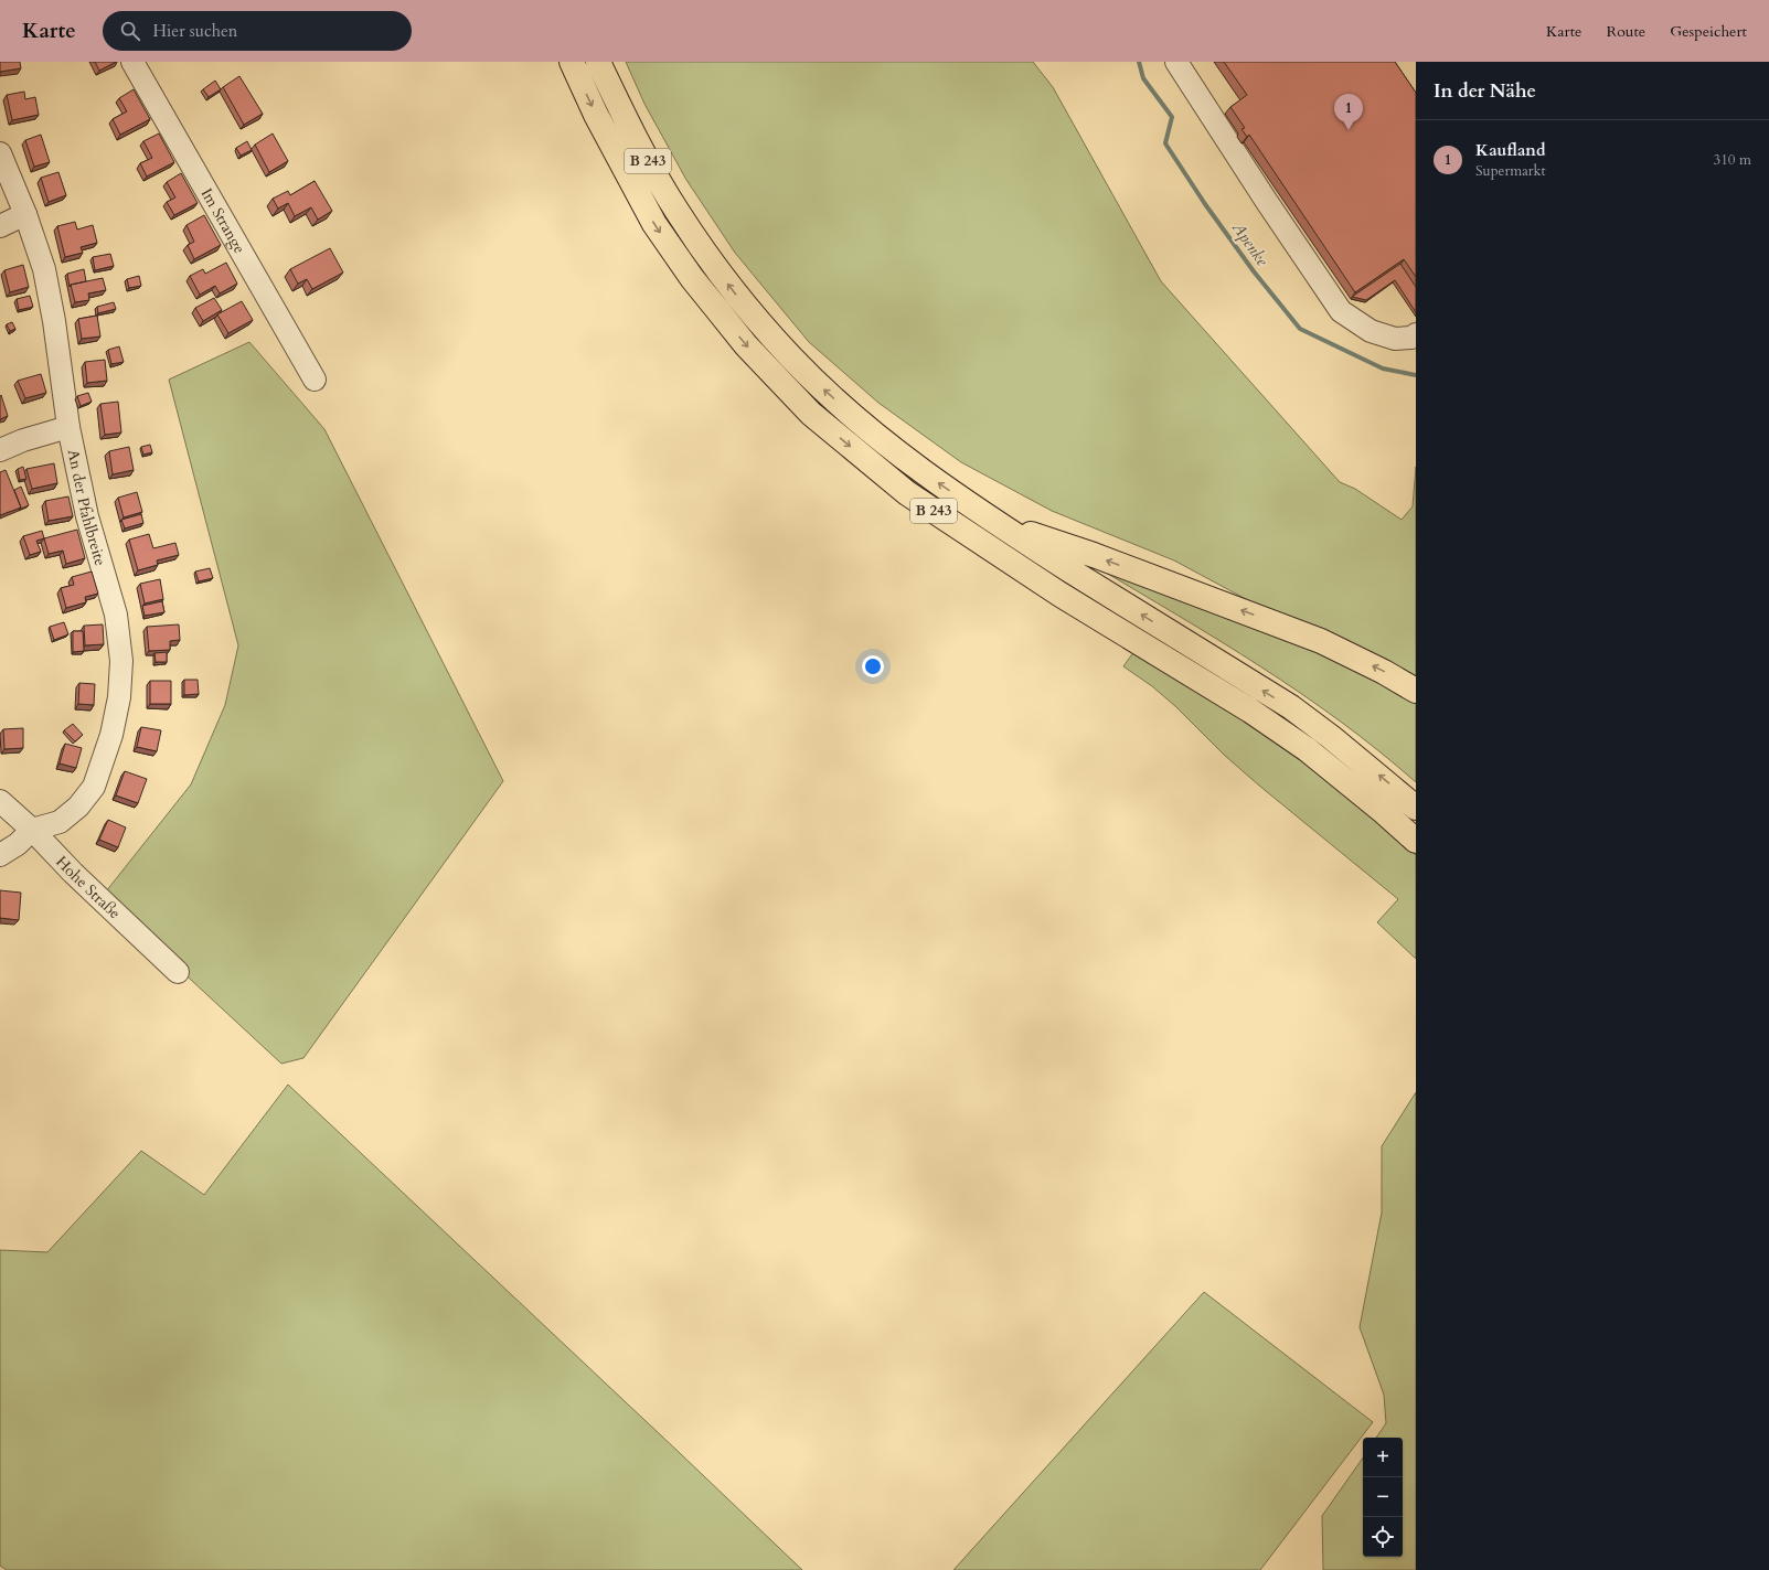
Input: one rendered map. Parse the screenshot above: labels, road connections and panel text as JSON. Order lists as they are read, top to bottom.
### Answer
{
  "streets": {
    "highway": ["B 243"],
    "street": ["Im Strange", "An der Pfahlbreite", "Hohe Straße"]
  },
  "crossings": [
    ["An der Pfahlbreite", "Hohe Straße"]
  ],
  "water": ["Apenke"],
  "page": {
    "header": "Karte",
    "search": "Hier suchen",
    "nav": ["Karte", "Route", "Gespeichert"],
    "heading": "In der Nähe",
    "pins": "1",
    "list": [
      {
        "mark": "1",
        "name": "Kaufland",
        "note": "Supermarkt",
        "value": "310 m"
      }
    ],
    "map_buttons": ["+", "−"]
  }
}
